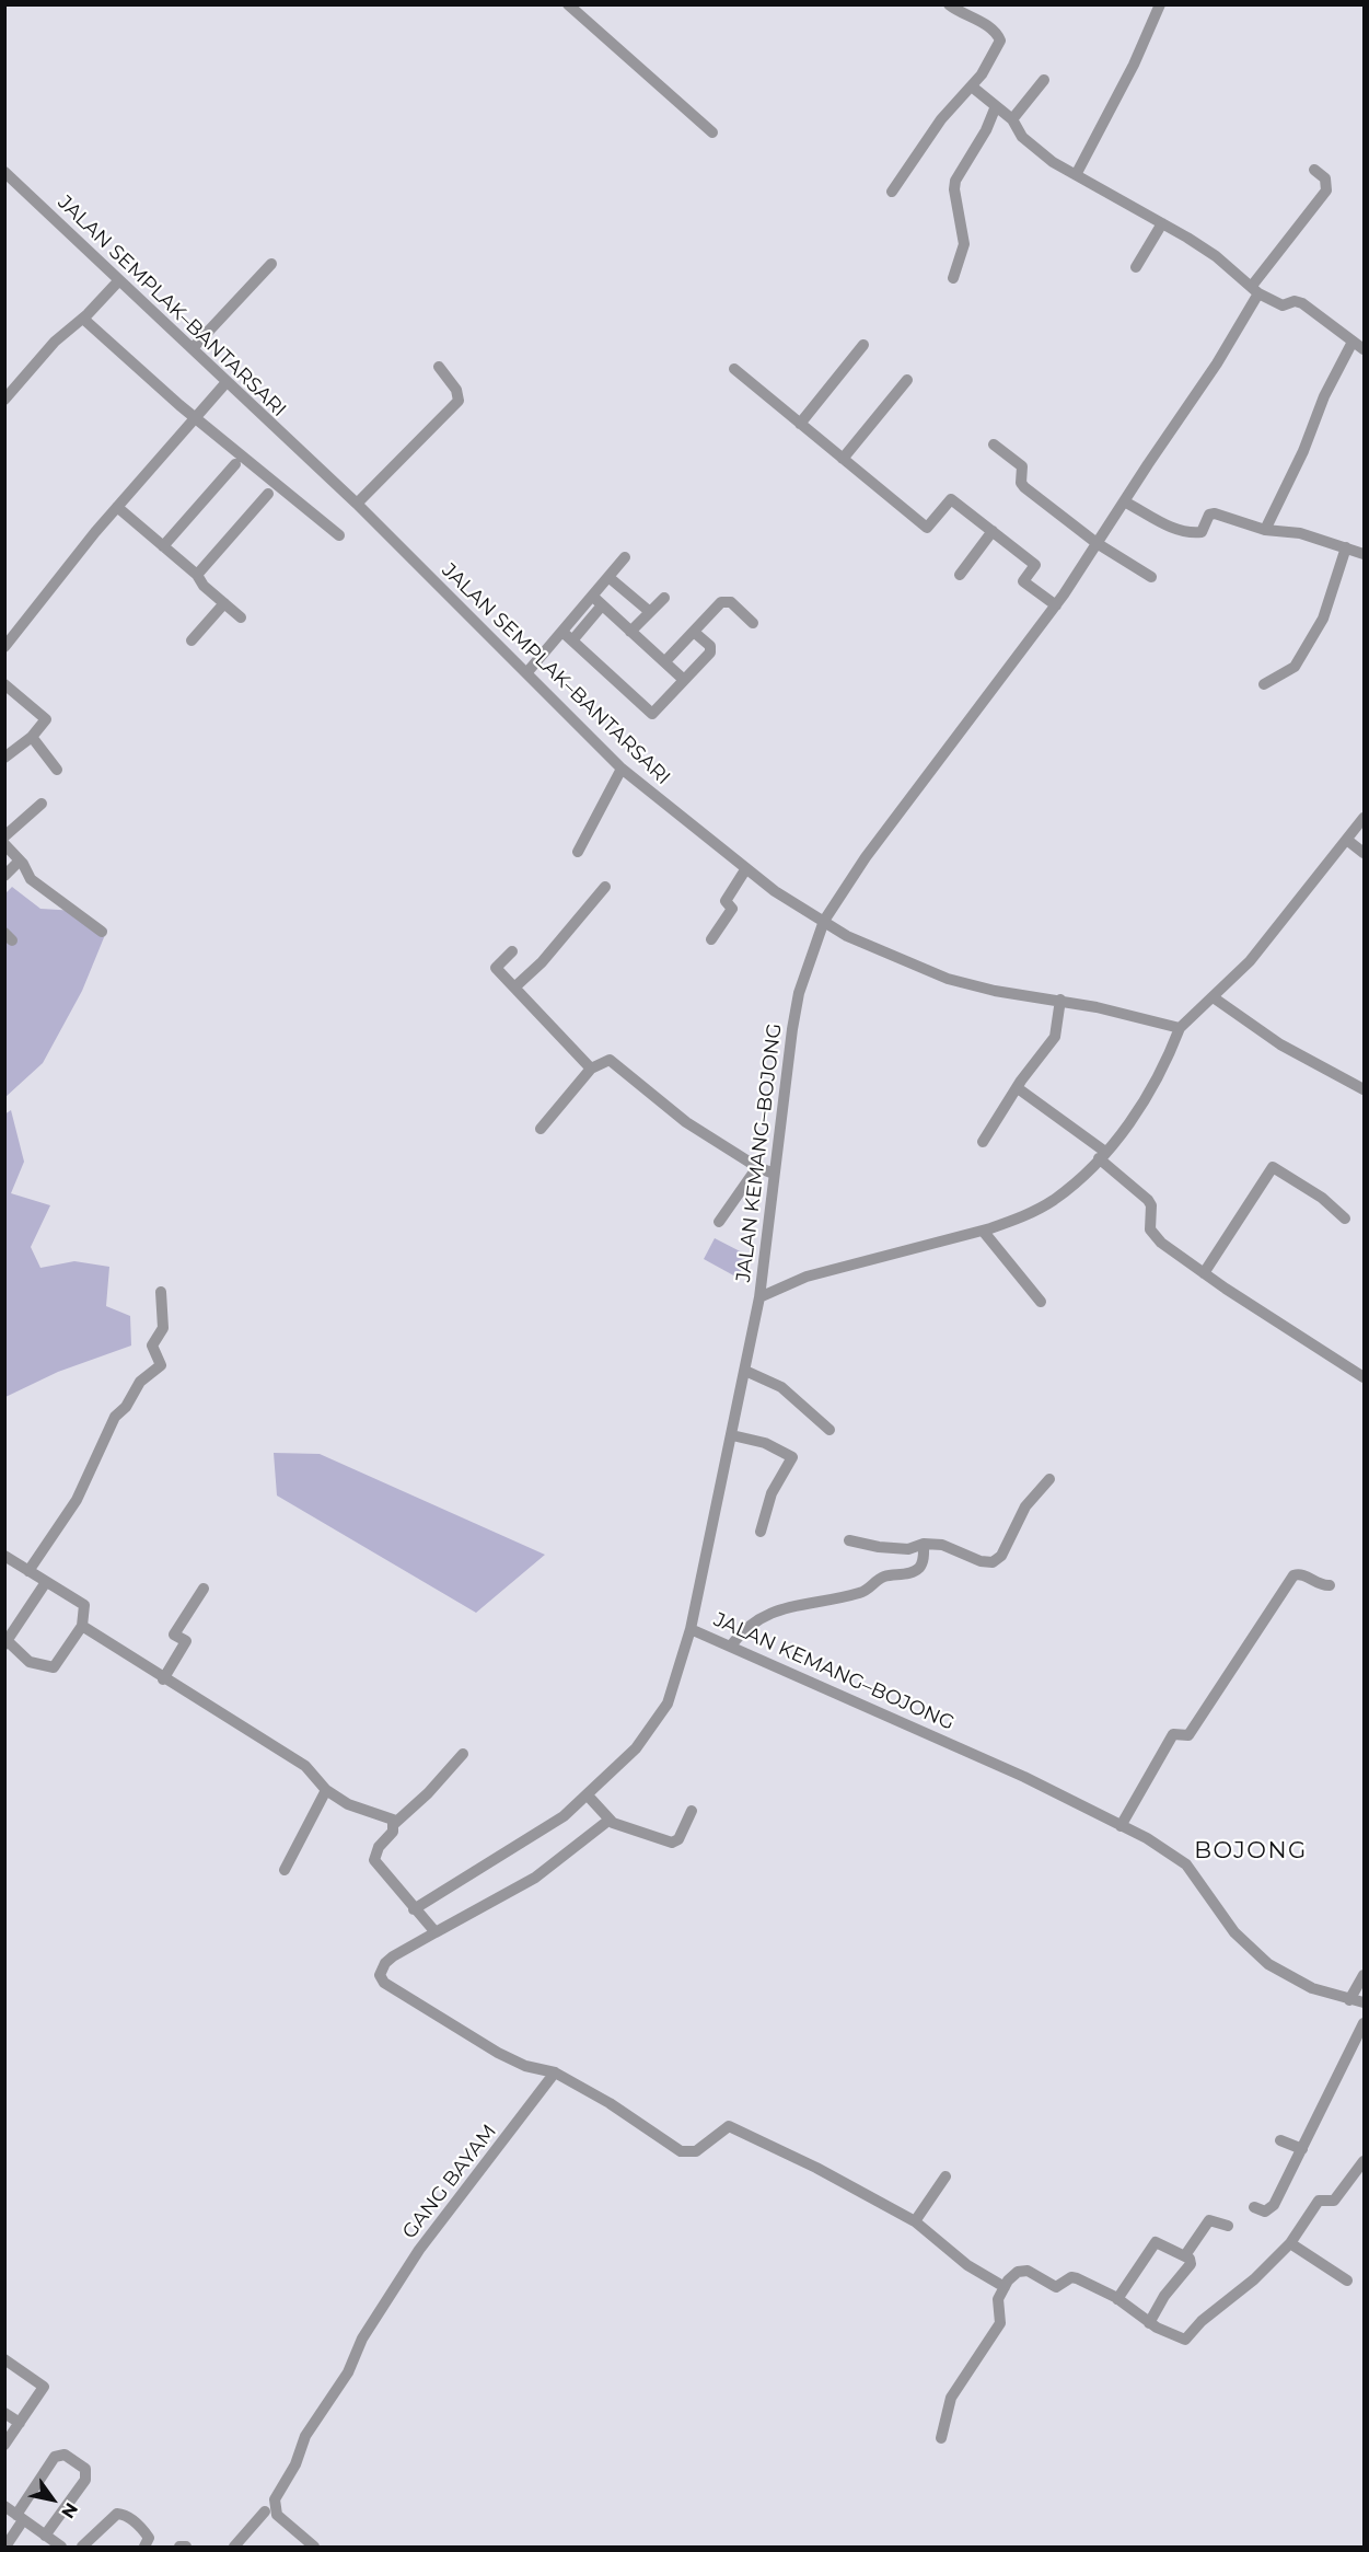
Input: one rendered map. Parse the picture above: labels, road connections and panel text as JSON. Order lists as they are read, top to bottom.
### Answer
{
  "streets": {
    "street": ["JALAN SEMPLAK–BANTARSARI", "JALAN KEMANG–BOJONG", "GANG BAYAM"]
  },
  "crossings": [
    ["JALAN SEMPLAK–BANTARSARI", "JALAN KEMANG–BOJONG"]
  ],
  "districts": ["BOJONG"],
  "north": "bottom right"
}
